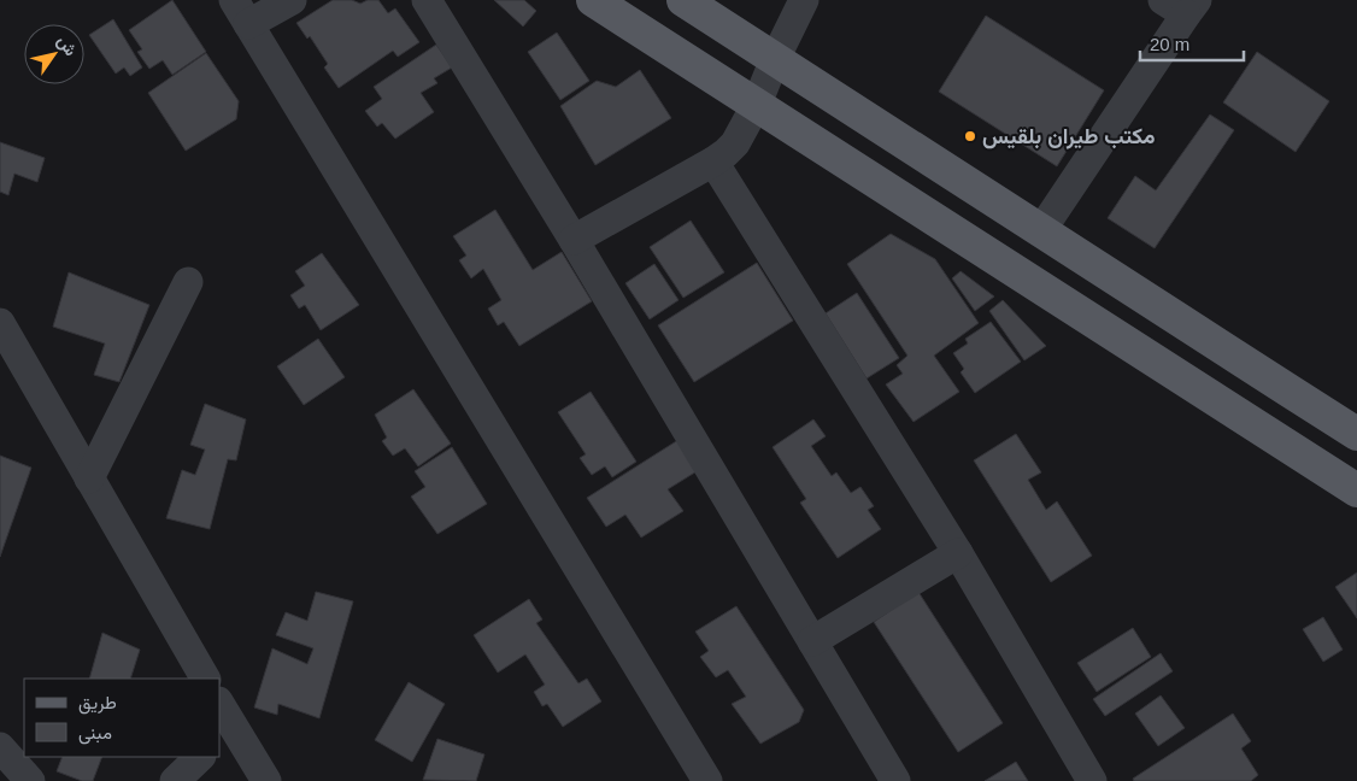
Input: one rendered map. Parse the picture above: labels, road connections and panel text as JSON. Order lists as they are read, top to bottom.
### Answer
{
  "places": ["مكتب طيران بلقيس"],
  "legend": ["طريق", "مبنى"],
  "scale_bar": "20 m",
  "north": "top right"
}
